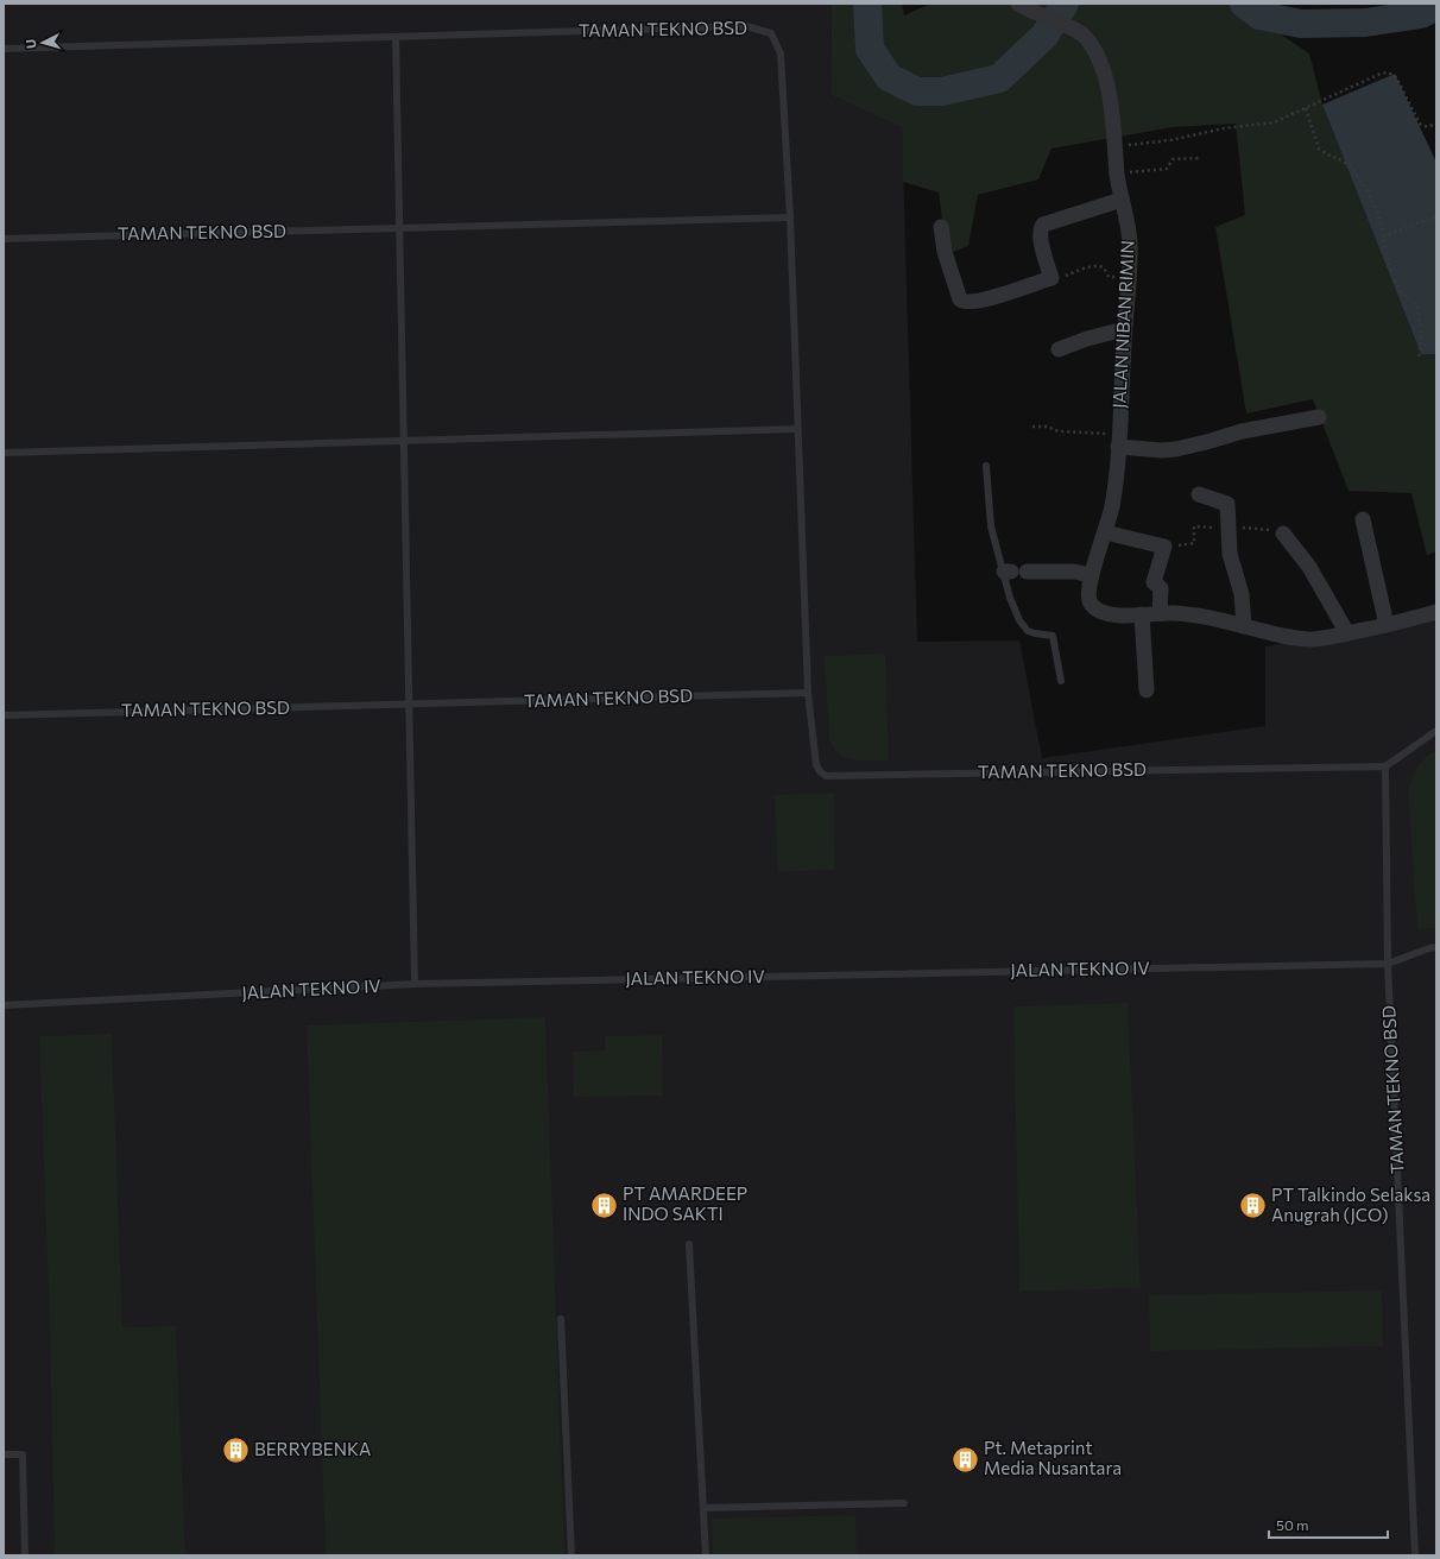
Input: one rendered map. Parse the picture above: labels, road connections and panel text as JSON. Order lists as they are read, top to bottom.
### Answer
{
  "streets": {
    "street": ["JALAN NIBAN RIMIN"],
    "lane": ["TAMAN TEKNO BSD", "JALAN TEKNO IV"]
  },
  "crossings": [
    ["TAMAN TEKNO BSD", "JALAN TEKNO IV"]
  ],
  "places": {
    "building": [
      "PT AMARDEEP INDO SAKTI",
      "PT Talkindo Selaksa Anugrah (JCO)",
      "BERRYBENKA",
      "Pt. Metaprint Media Nusantara"
    ]
  },
  "scale_bar": "50 m",
  "north": "left"
}
